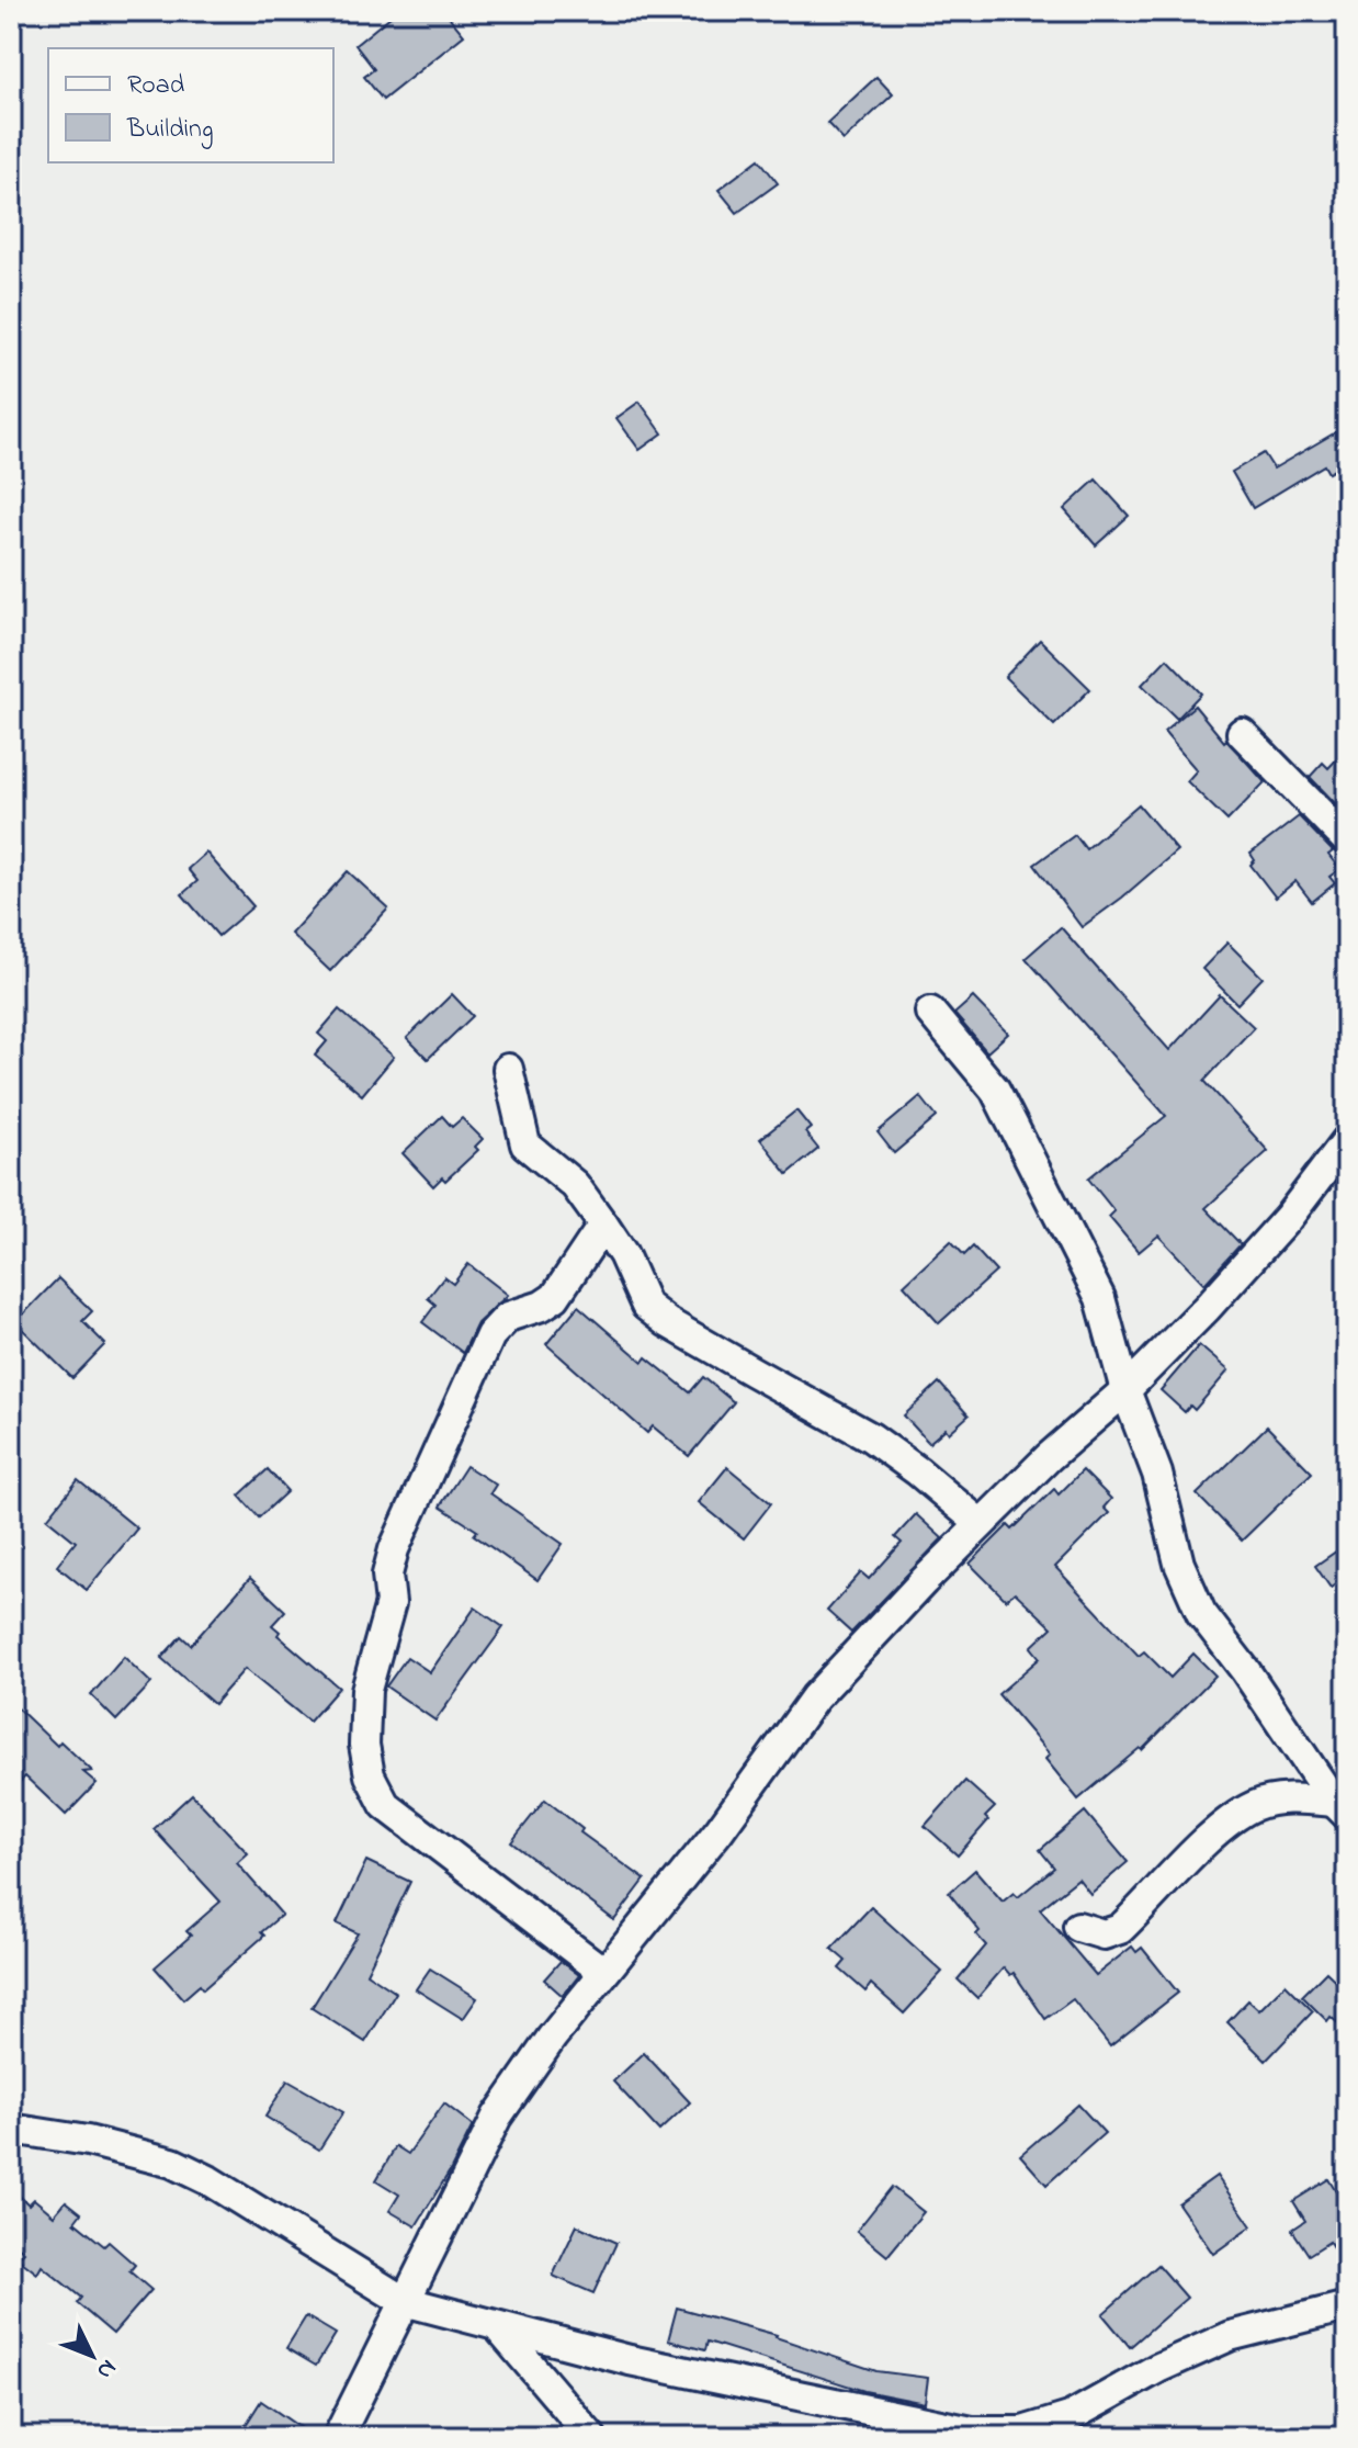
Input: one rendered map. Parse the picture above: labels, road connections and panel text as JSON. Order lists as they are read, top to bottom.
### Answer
{
  "legend": ["Road", "Building"],
  "north": "bottom right"
}
